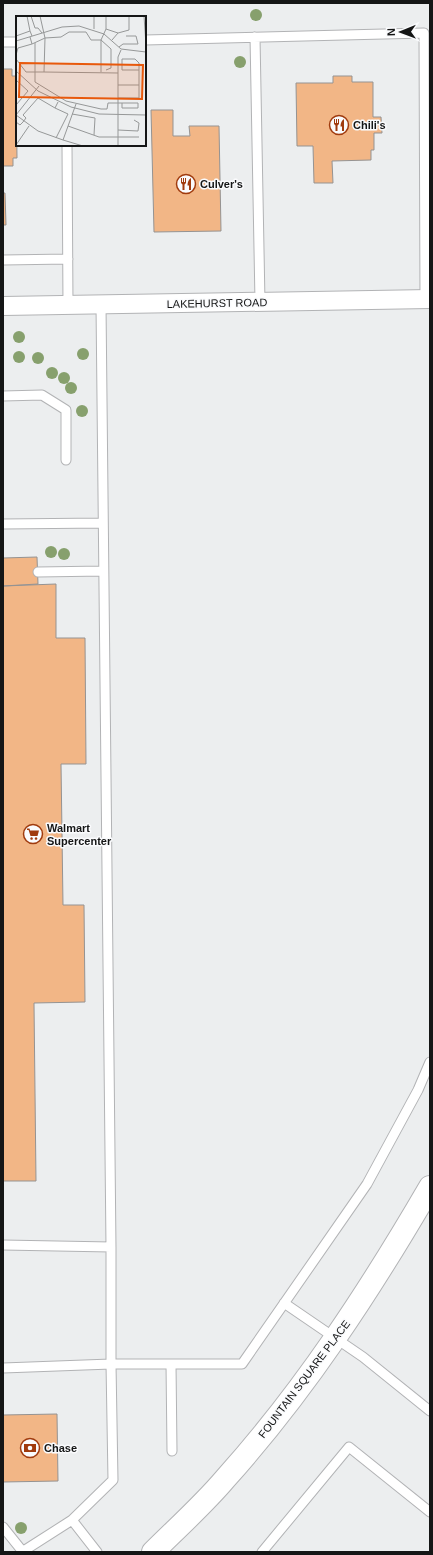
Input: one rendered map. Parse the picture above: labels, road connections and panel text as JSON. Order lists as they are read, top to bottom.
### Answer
{
  "streets": {
    "street": ["LAKEHURST ROAD", "FOUNTAIN SQUARE PLACE"]
  },
  "places": {
    "restaurant": ["Chili's", "Culver's"],
    "supermarket": ["Walmart Supercenter"],
    "bank": ["Chase"]
  },
  "north": "left"
}
